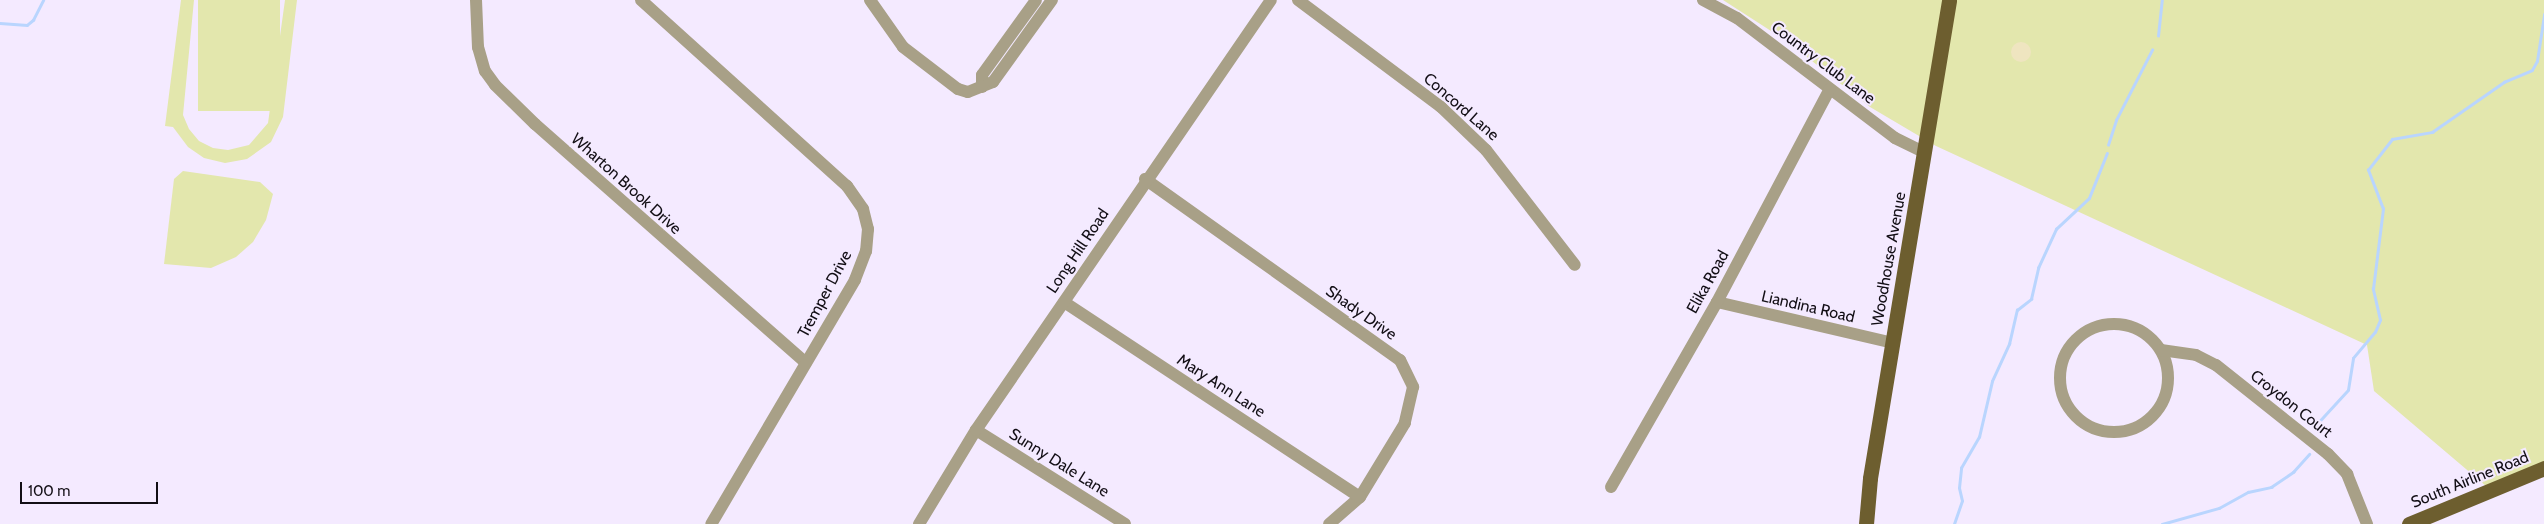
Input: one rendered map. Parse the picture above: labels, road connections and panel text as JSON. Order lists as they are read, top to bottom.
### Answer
{
  "streets": {
    "main road": ["Woodhouse Avenue", "South Airline Road"],
    "street": [
      "Country Club Lane",
      "Concord Lane",
      "Wharton Brook Drive",
      "Long Hill Road",
      "Elika Road",
      "Tremper Drive",
      "Liandina Road",
      "Shady Drive",
      "Mary Ann Lane",
      "Croydon Court",
      "Sunny Dale Lane"
    ]
  },
  "crossings": [
    ["Country Club Lane", "Woodhouse Avenue"],
    ["Country Club Lane", "Elika Road"],
    ["Wharton Brook Drive", "Tremper Drive"],
    ["Long Hill Road", "Shady Drive"],
    ["Long Hill Road", "Mary Ann Lane"],
    ["Long Hill Road", "Sunny Dale Lane"],
    ["Woodhouse Avenue", "Liandina Road"],
    ["Elika Road", "Liandina Road"],
    ["Shady Drive", "Mary Ann Lane"]
  ],
  "scale_bar": "100 m"
}
